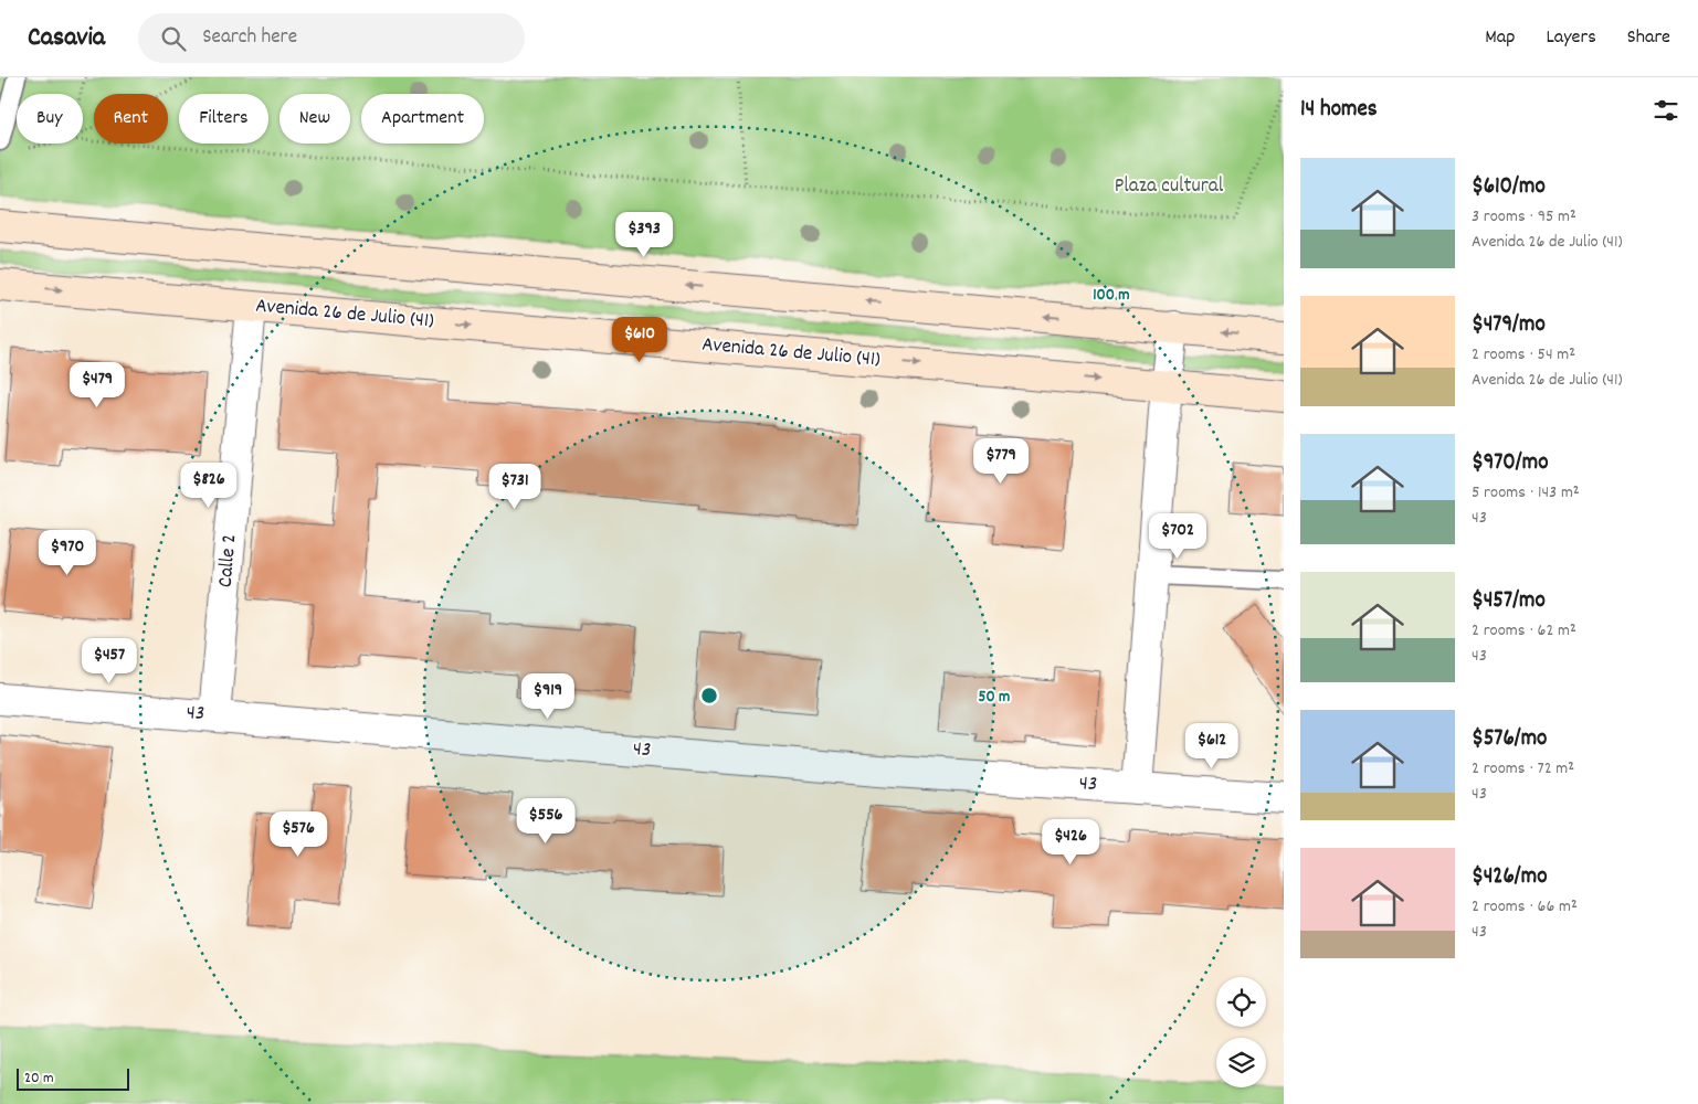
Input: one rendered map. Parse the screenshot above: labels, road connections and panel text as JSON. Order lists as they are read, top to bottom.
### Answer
{
  "streets": {
    "main road": ["Avenida 26 de Julio (41)"],
    "street": ["Calle 2", "43"]
  },
  "crossings": [
    ["Avenida 26 de Julio (41)", "Calle 2"],
    ["Calle 2", "43"]
  ],
  "parks": ["Plaza cultural"],
  "scale_bar": "20 m",
  "page": {
    "header": "Casavia",
    "search": "Search here",
    "nav": ["Map", "Layers", "Share"],
    "heading": "14 homes",
    "chip": [
      "Buy",
      "Rent",
      "Filters",
      "New",
      "Apartment"
    ],
    "list": [
      {
        "name": "$610/mo",
        "note": "3 rooms · 95 m² · Avenida 26 de Julio (41)"
      },
      {
        "name": "$479/mo",
        "note": "2 rooms · 54 m² · Avenida 26 de Julio (41)"
      },
      {
        "name": "$970/mo",
        "note": "5 rooms · 143 m² · 43"
      },
      {
        "name": "$457/mo",
        "note": "2 rooms · 62 m² · 43"
      },
      {
        "name": "$576/mo",
        "note": "2 rooms · 72 m² · 43"
      },
      {
        "name": "$426/mo",
        "note": "2 rooms · 66 m² · 43"
      }
    ],
    "price": [
      "$393",
      "$610",
      "$479",
      "$779",
      "$826",
      "$731",
      "$702",
      "$970",
      "$457",
      "$919",
      "$612",
      "$556",
      "$576",
      "$426"
    ],
    "scale": "20 m"
  },
  "rings": ["100 m", "50 m"]
}
